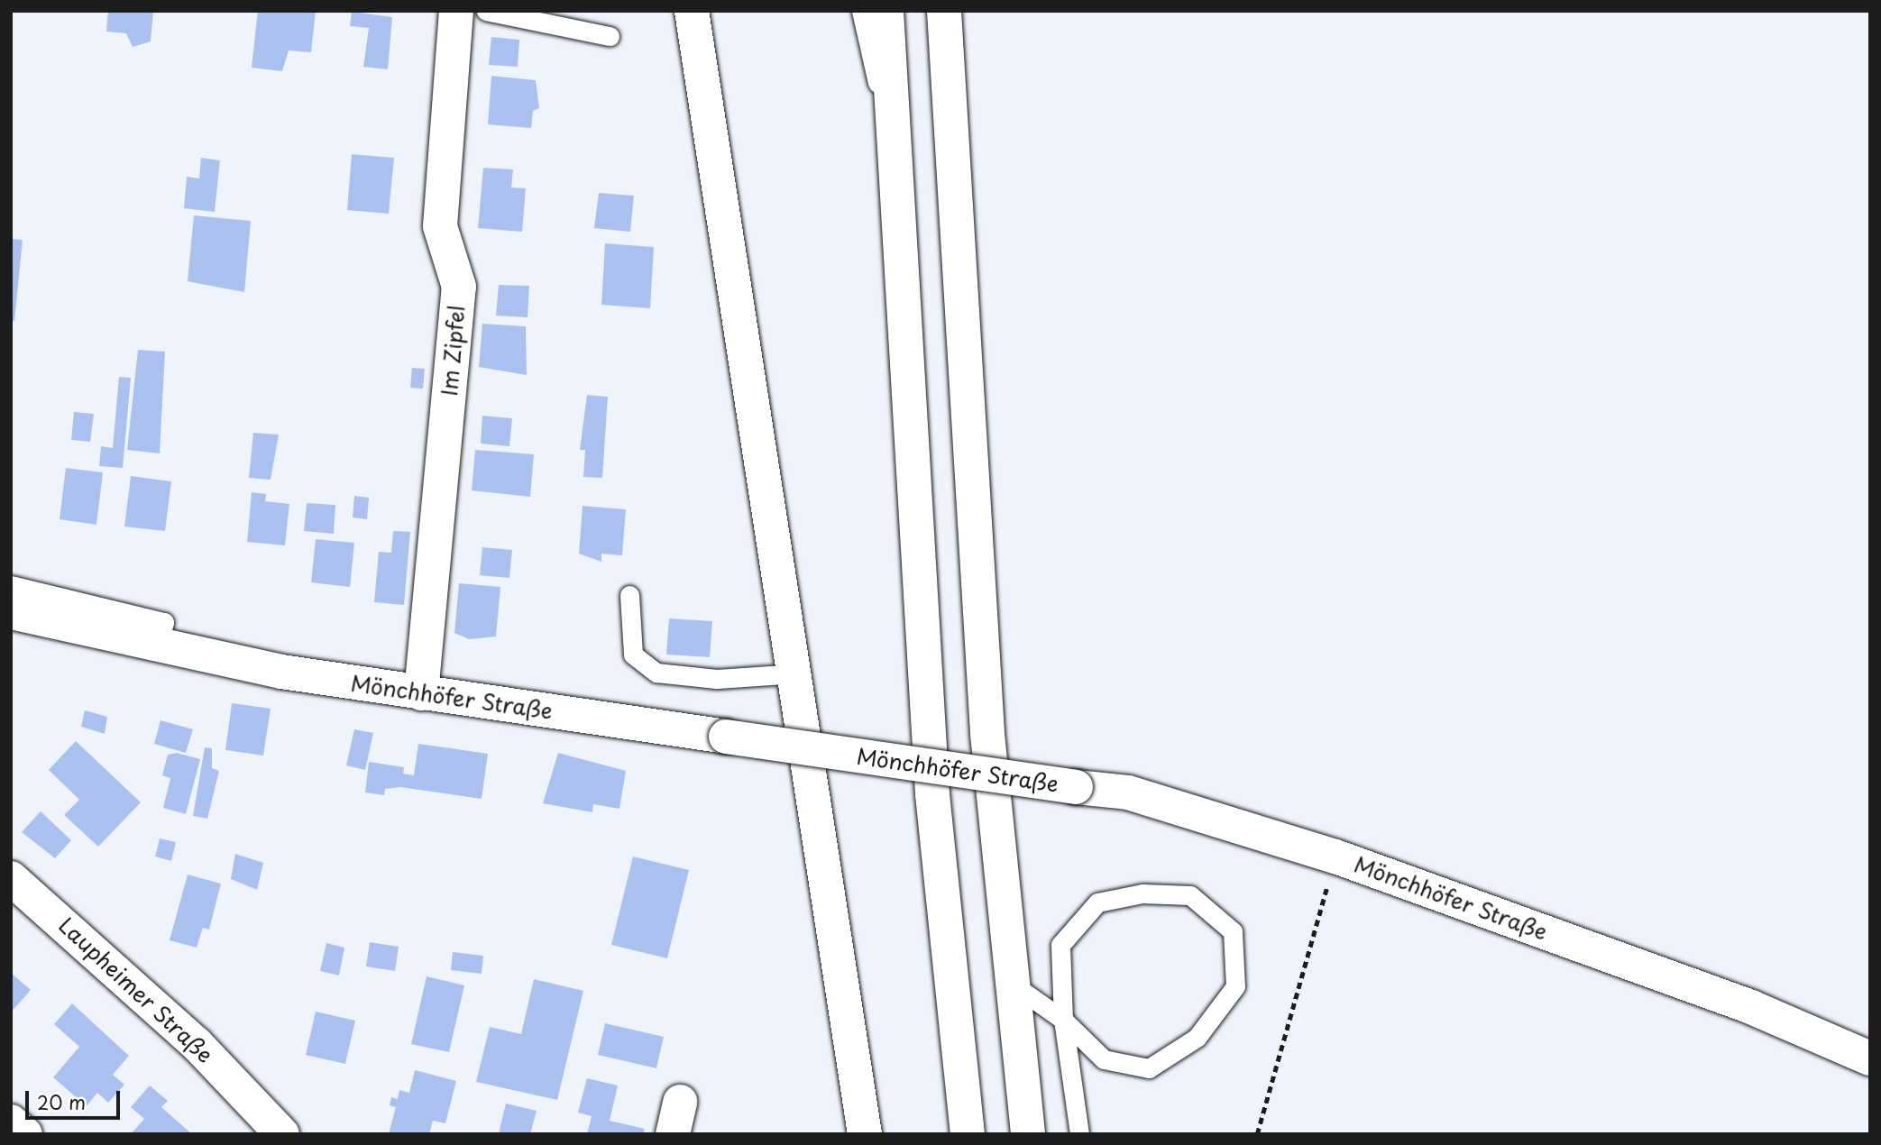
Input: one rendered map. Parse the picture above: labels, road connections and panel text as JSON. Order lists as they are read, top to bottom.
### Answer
{
  "streets": {
    "main road": ["Im Zipfel", "Mönchhöfer Straße", "Laupheimer Straße"]
  },
  "crossings": [
    ["Im Zipfel", "Mönchhöfer Straße"]
  ],
  "scale_bar": "20 m"
}
